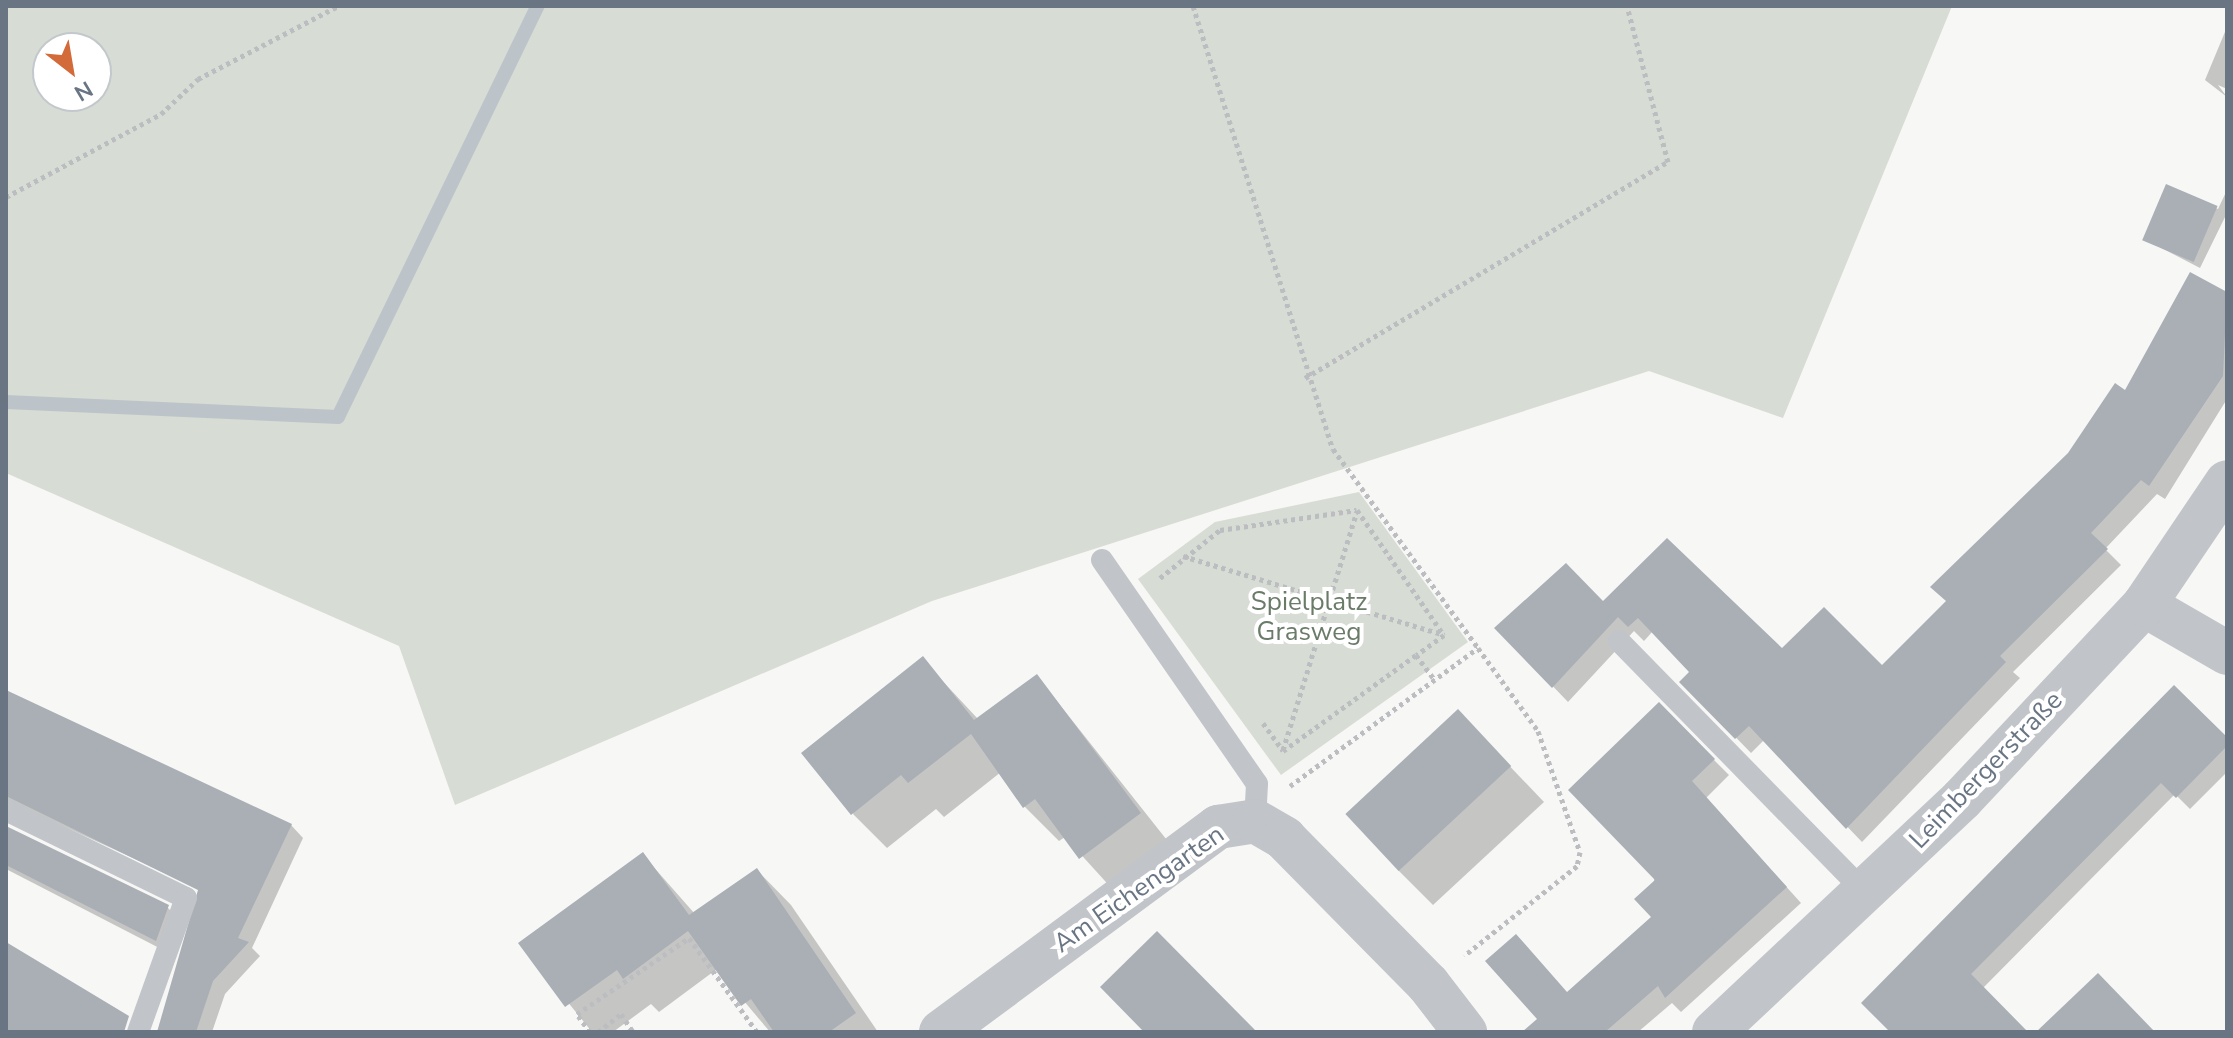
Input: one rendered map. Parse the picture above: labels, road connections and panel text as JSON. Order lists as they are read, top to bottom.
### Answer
{
  "streets": {
    "street": ["Leimbergerstraße", "Am Eichengarten"]
  },
  "parks": ["Spielplatz Grasweg"],
  "north": "bottom right"
}
